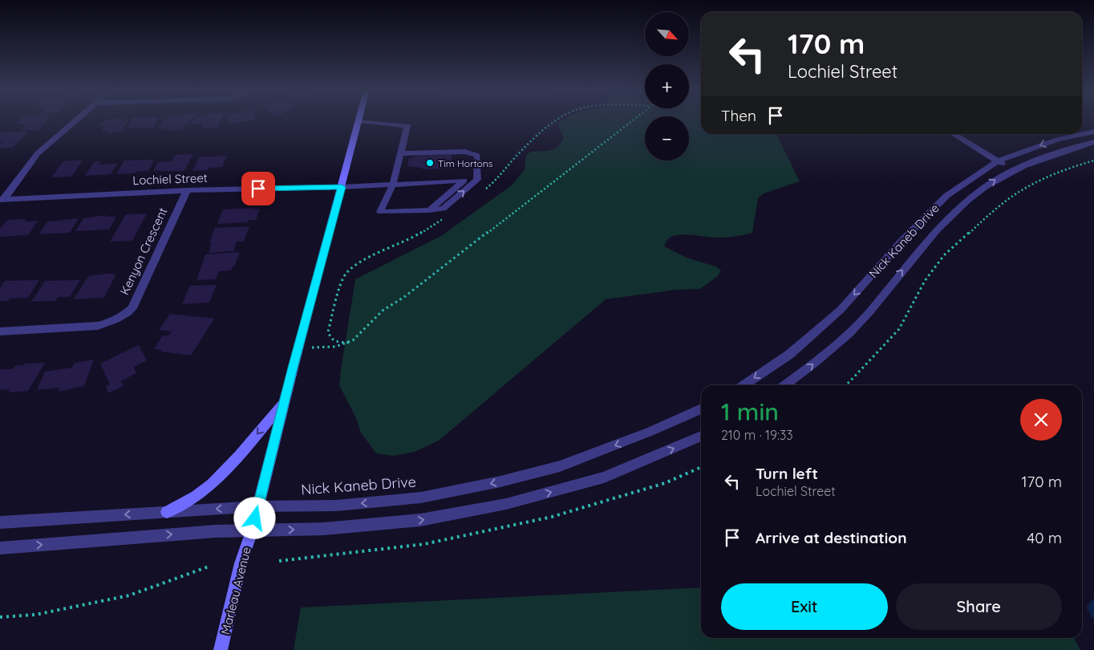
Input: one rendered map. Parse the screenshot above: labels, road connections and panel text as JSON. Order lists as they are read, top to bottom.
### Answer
{
  "streets": {
    "main road": ["Marleau Avenue"],
    "street": ["Lochiel Street", "Nick Kaneb Drive", "Kenyon Crescent"]
  },
  "crossings": [
    ["Lochiel Street", "Kenyon Crescent"],
    ["Lochiel Street", "Marleau Avenue"],
    ["Nick Kaneb Drive", "Marleau Avenue"]
  ],
  "places": ["Tim Hortons"],
  "north": "bottom right",
  "page": {
    "map_buttons": ["+", "−"],
    "turn": ["170 m", "Lochiel Street"],
    "then": "Then",
    "heading": ["1 min", "210 m · 19:33"],
    "list": [
      {
        "name": "Turn left",
        "note": "Lochiel Street",
        "value": "170 m"
      },
      {
        "name": "Arrive at destination",
        "value": "40 m"
      }
    ],
    "buttons": ["Exit", "Share"]
  }
}
